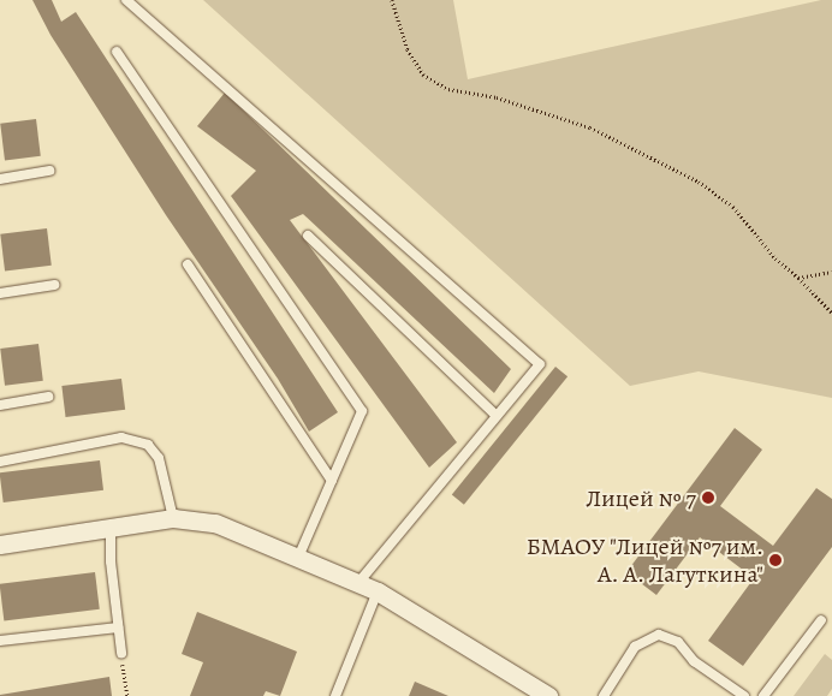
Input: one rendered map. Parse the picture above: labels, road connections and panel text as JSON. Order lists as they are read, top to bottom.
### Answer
{
  "places": ["Лицей № 7", "БМАОУ \"Лицей №7 им. А. А. Лагуткина\""]
}
